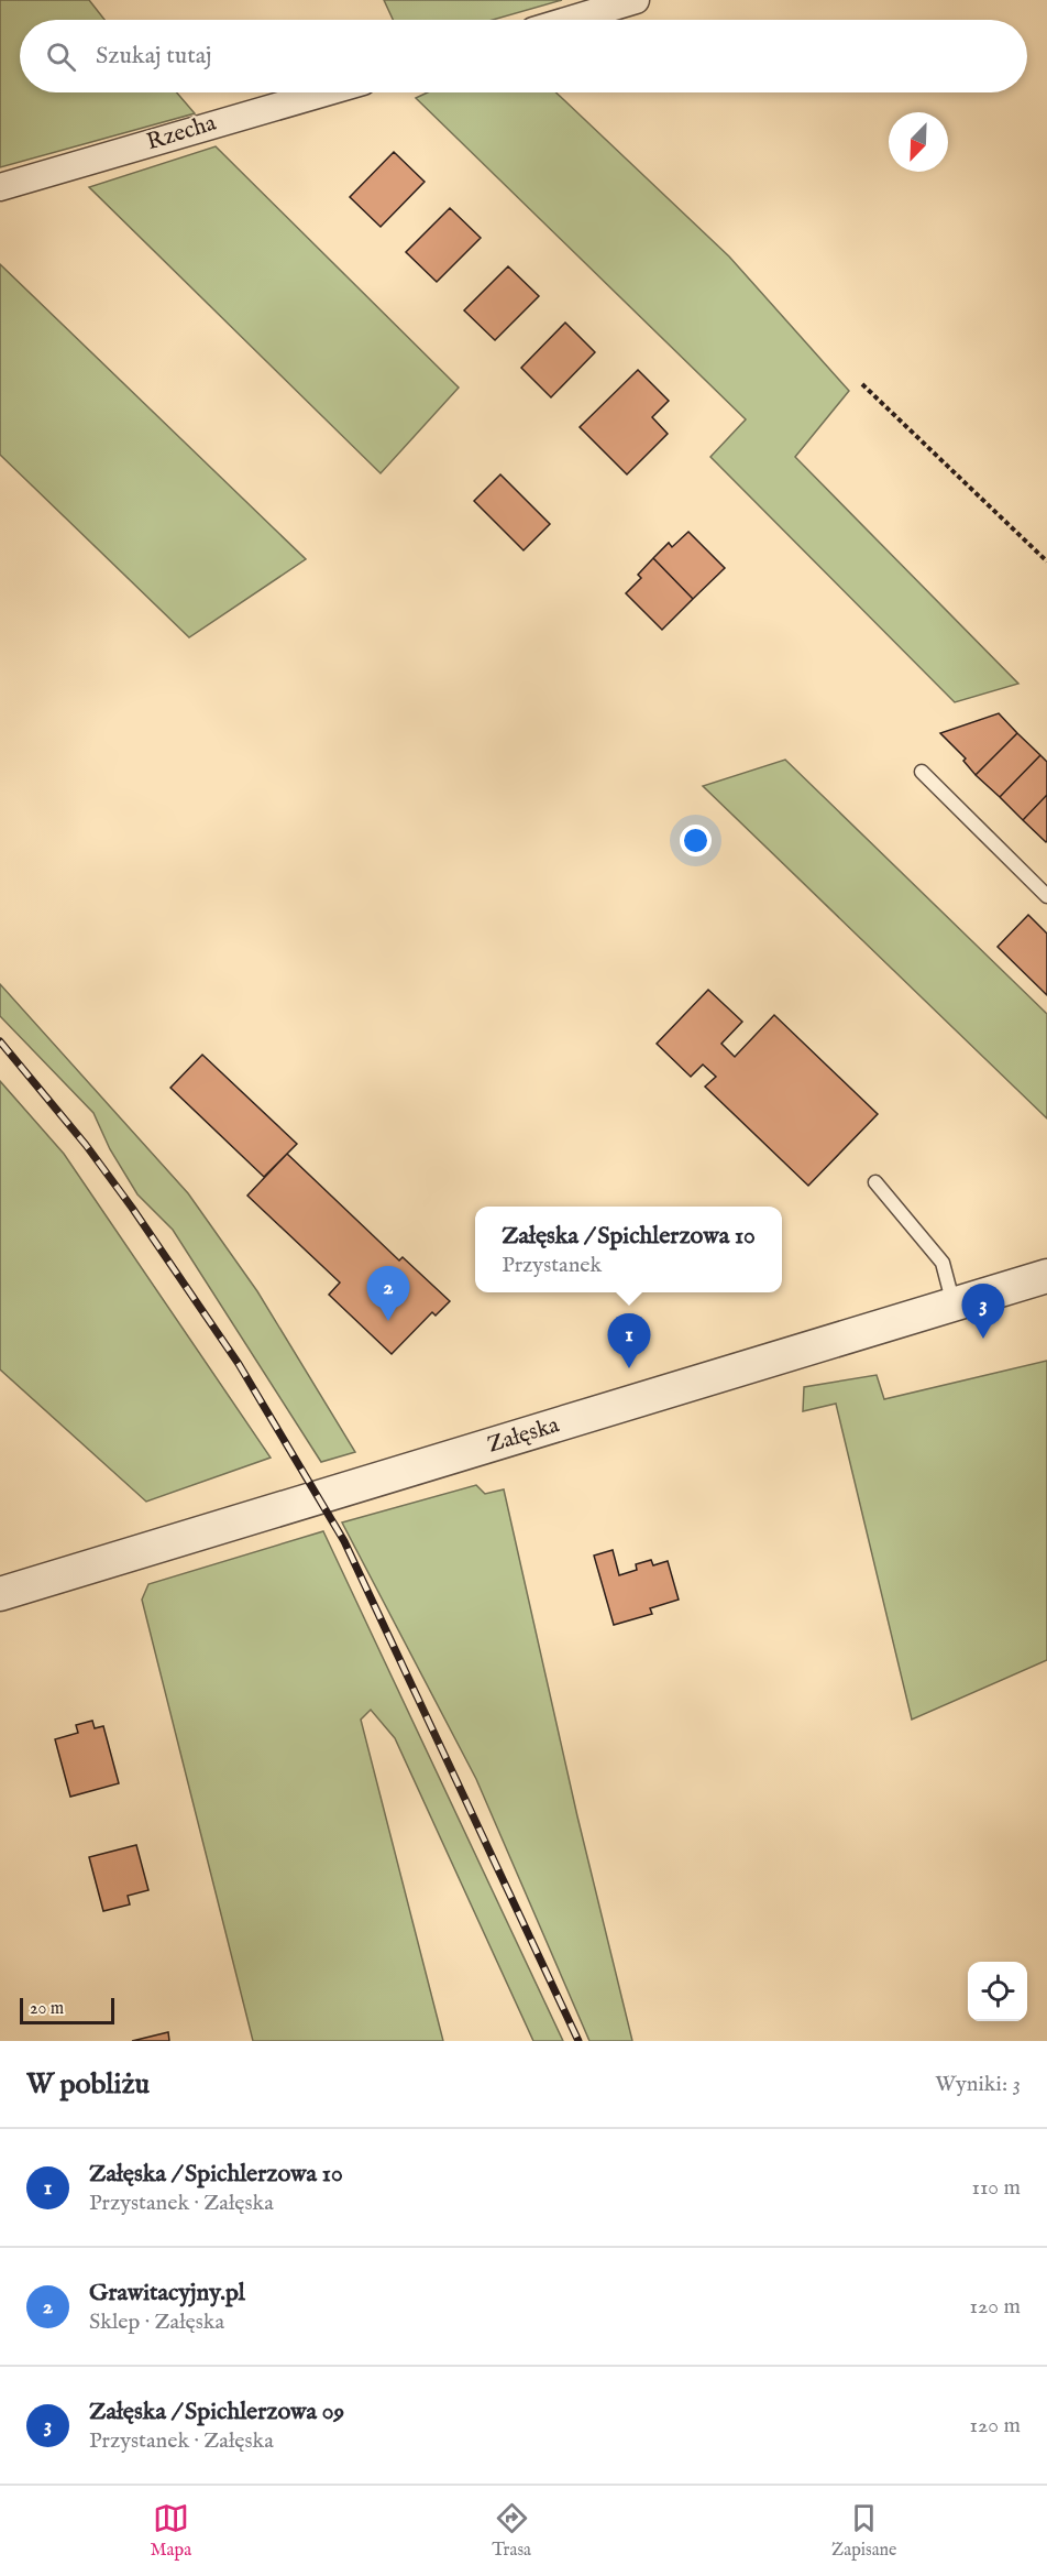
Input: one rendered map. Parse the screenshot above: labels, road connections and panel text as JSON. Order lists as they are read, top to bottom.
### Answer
{
  "streets": {
    "street": ["Rzecha", "Załęska"]
  },
  "scale_bar": "20 m",
  "north": "bottom left",
  "page": {
    "search": "Szukaj tutaj",
    "popup": ["Załęska / Spichlerzowa 10", "Przystanek"],
    "pins": ["2", "3", "1"],
    "scale": "20 m",
    "heading": ["W pobliżu", "Wyniki: 3"],
    "list": [
      {
        "mark": "1",
        "name": "Załęska / Spichlerzowa 10",
        "note": "Przystanek · Załęska",
        "value": "110 m"
      },
      {
        "mark": "2",
        "name": "Grawitacyjny.pl",
        "note": "Sklep · Załęska",
        "value": "120 m"
      },
      {
        "mark": "3",
        "name": "Załęska / Spichlerzowa 09",
        "note": "Przystanek · Załęska",
        "value": "120 m"
      }
    ],
    "nav": ["Mapa", "Trasa", "Zapisane"]
  }
}
